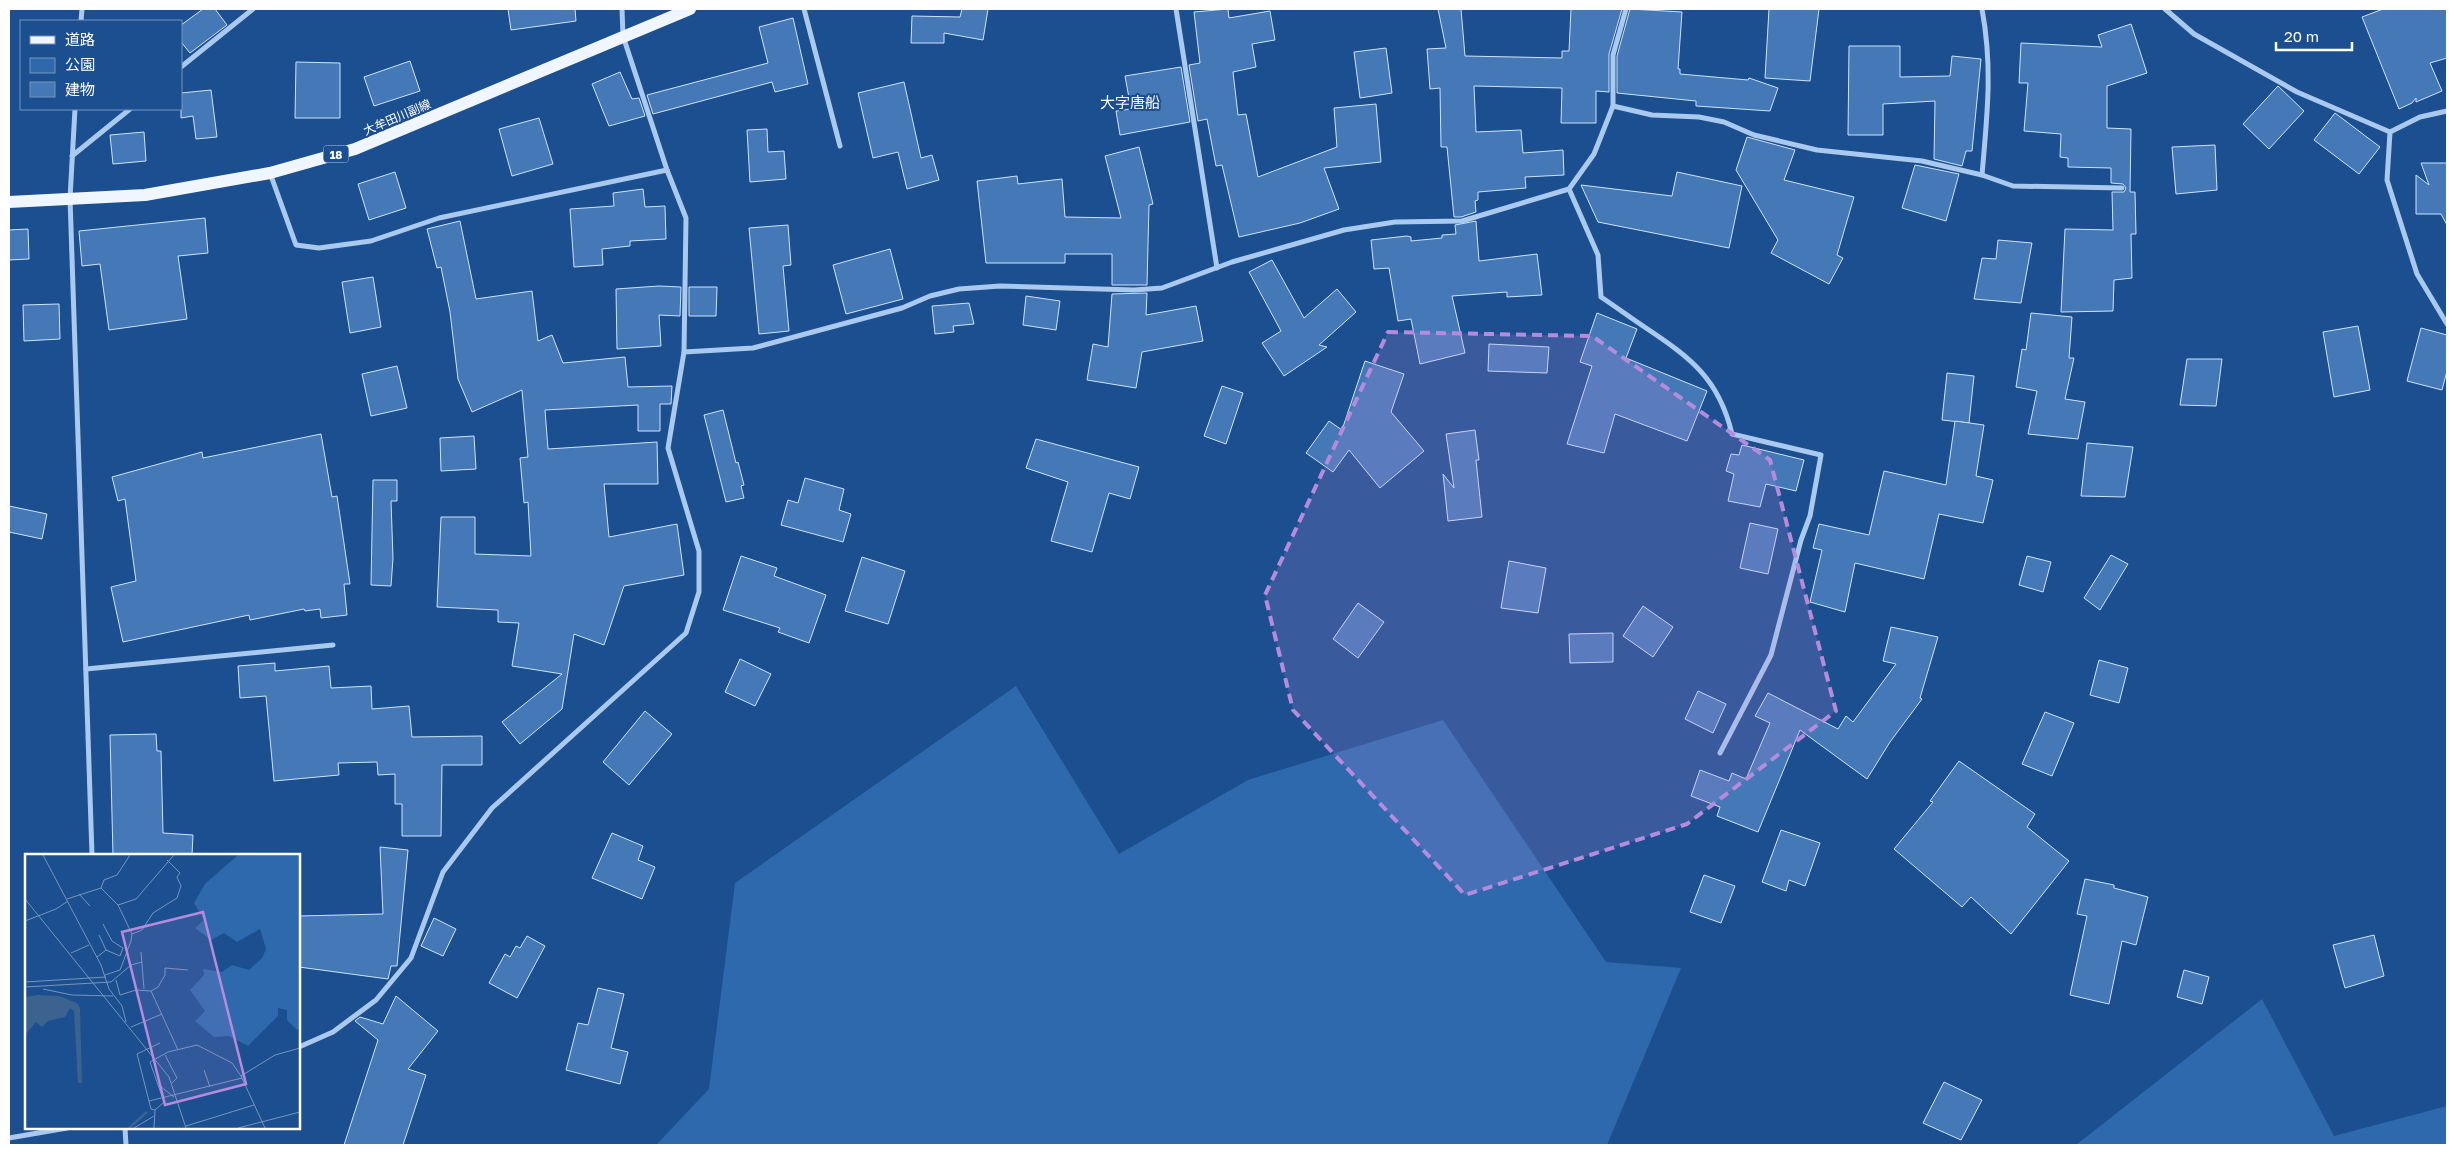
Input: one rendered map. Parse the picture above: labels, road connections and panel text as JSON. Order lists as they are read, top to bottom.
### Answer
{
  "streets": {
    "main road": ["大牟田川副線", "18"]
  },
  "districts": ["大字唐船"],
  "legend": ["道路", "公園", "建物"],
  "scale_bar": "20 m"
}
